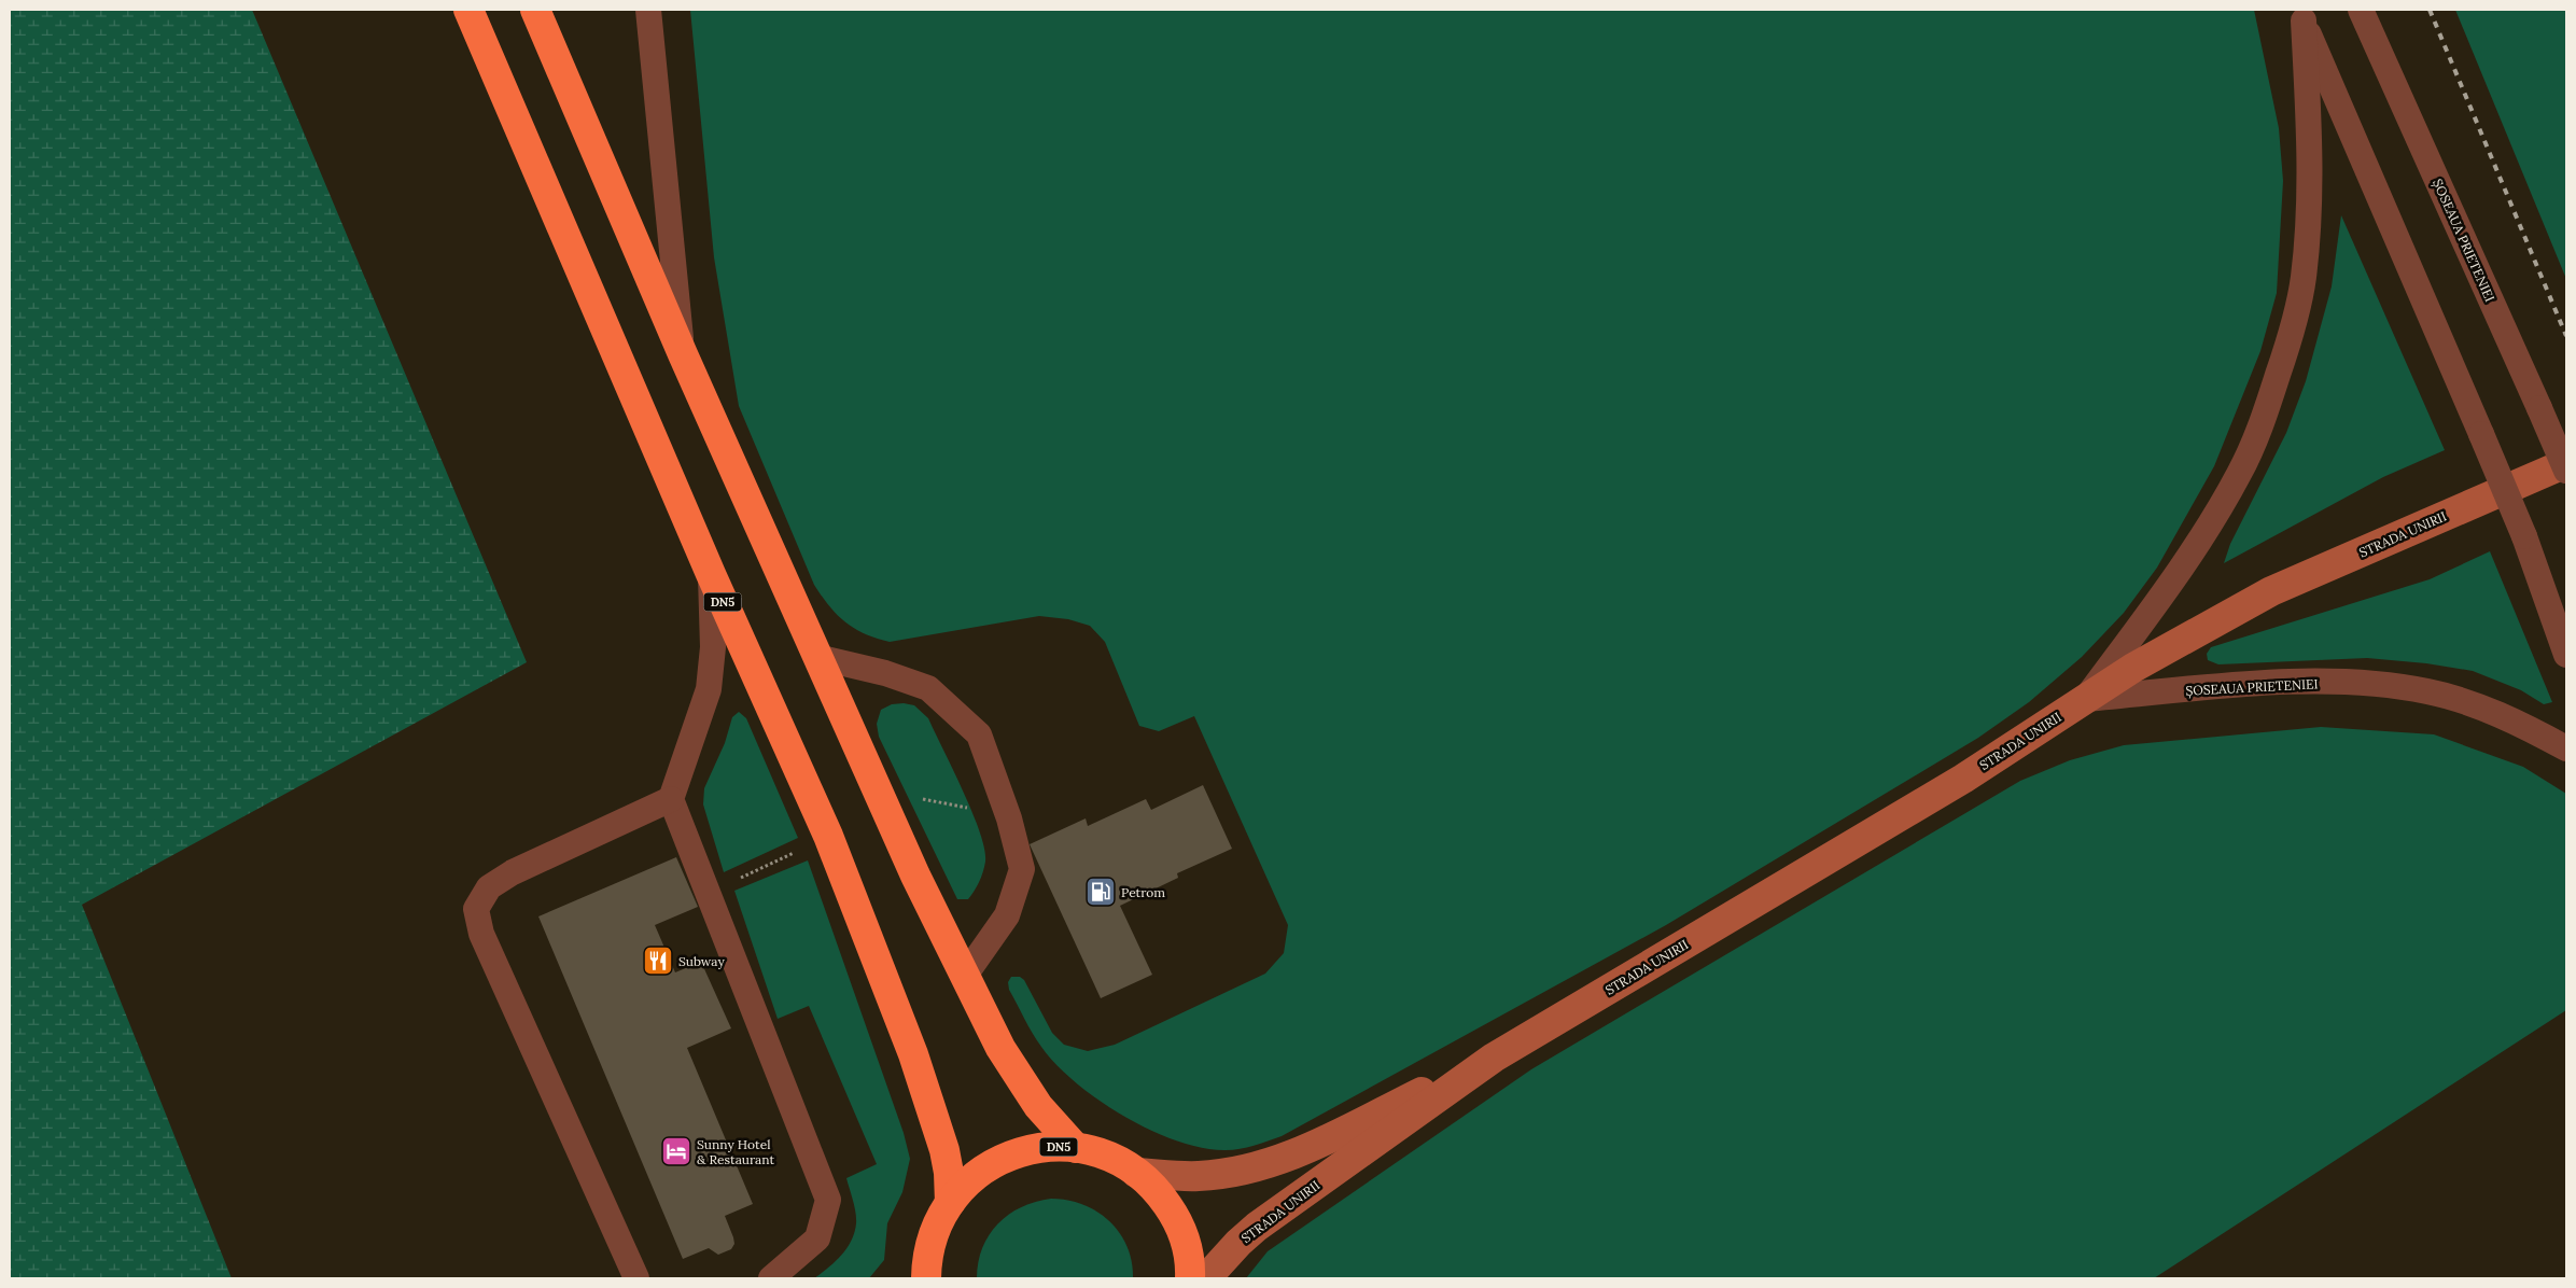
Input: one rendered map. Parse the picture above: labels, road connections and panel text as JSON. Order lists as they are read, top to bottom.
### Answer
{
  "streets": {
    "highway": ["DN5"],
    "main road": ["STRADA UNIRII"],
    "lane": ["ȘOSEAUA PRIETENIEI"]
  },
  "crossings": [
    ["ȘOSEAUA PRIETENIEI", "STRADA UNIRII"],
    ["STRADA UNIRII", "DN5"]
  ],
  "places": {
    "fuel station": ["Petrom"],
    "restaurant": ["Subway"],
    "hotel": ["Sunny Hotel & Restaurant"]
  }
}
